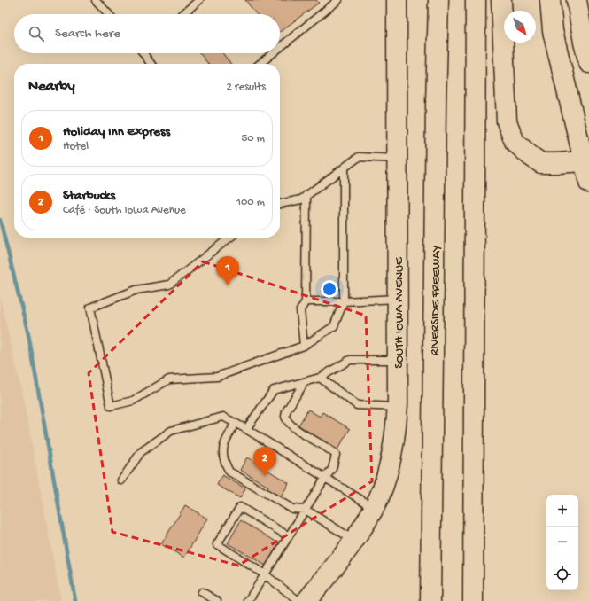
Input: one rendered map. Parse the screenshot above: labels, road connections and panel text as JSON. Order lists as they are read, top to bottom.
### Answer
{
  "streets": {
    "main road": ["RIVERSIDE FREEWAY", "SOUTH IOWA AVENUE"]
  },
  "north": "bottom right",
  "page": {
    "search": "Search here",
    "heading": ["Nearby", "2 results"],
    "list": [
      {
        "mark": "1",
        "name": "Holiday Inn Express",
        "note": "Hotel",
        "value": "50 m"
      },
      {
        "mark": "2",
        "name": "Starbucks",
        "note": "Café · South Iowa Avenue",
        "value": "100 m"
      }
    ],
    "pins": ["1", "2"],
    "map_buttons": ["+", "−"]
  }
}
